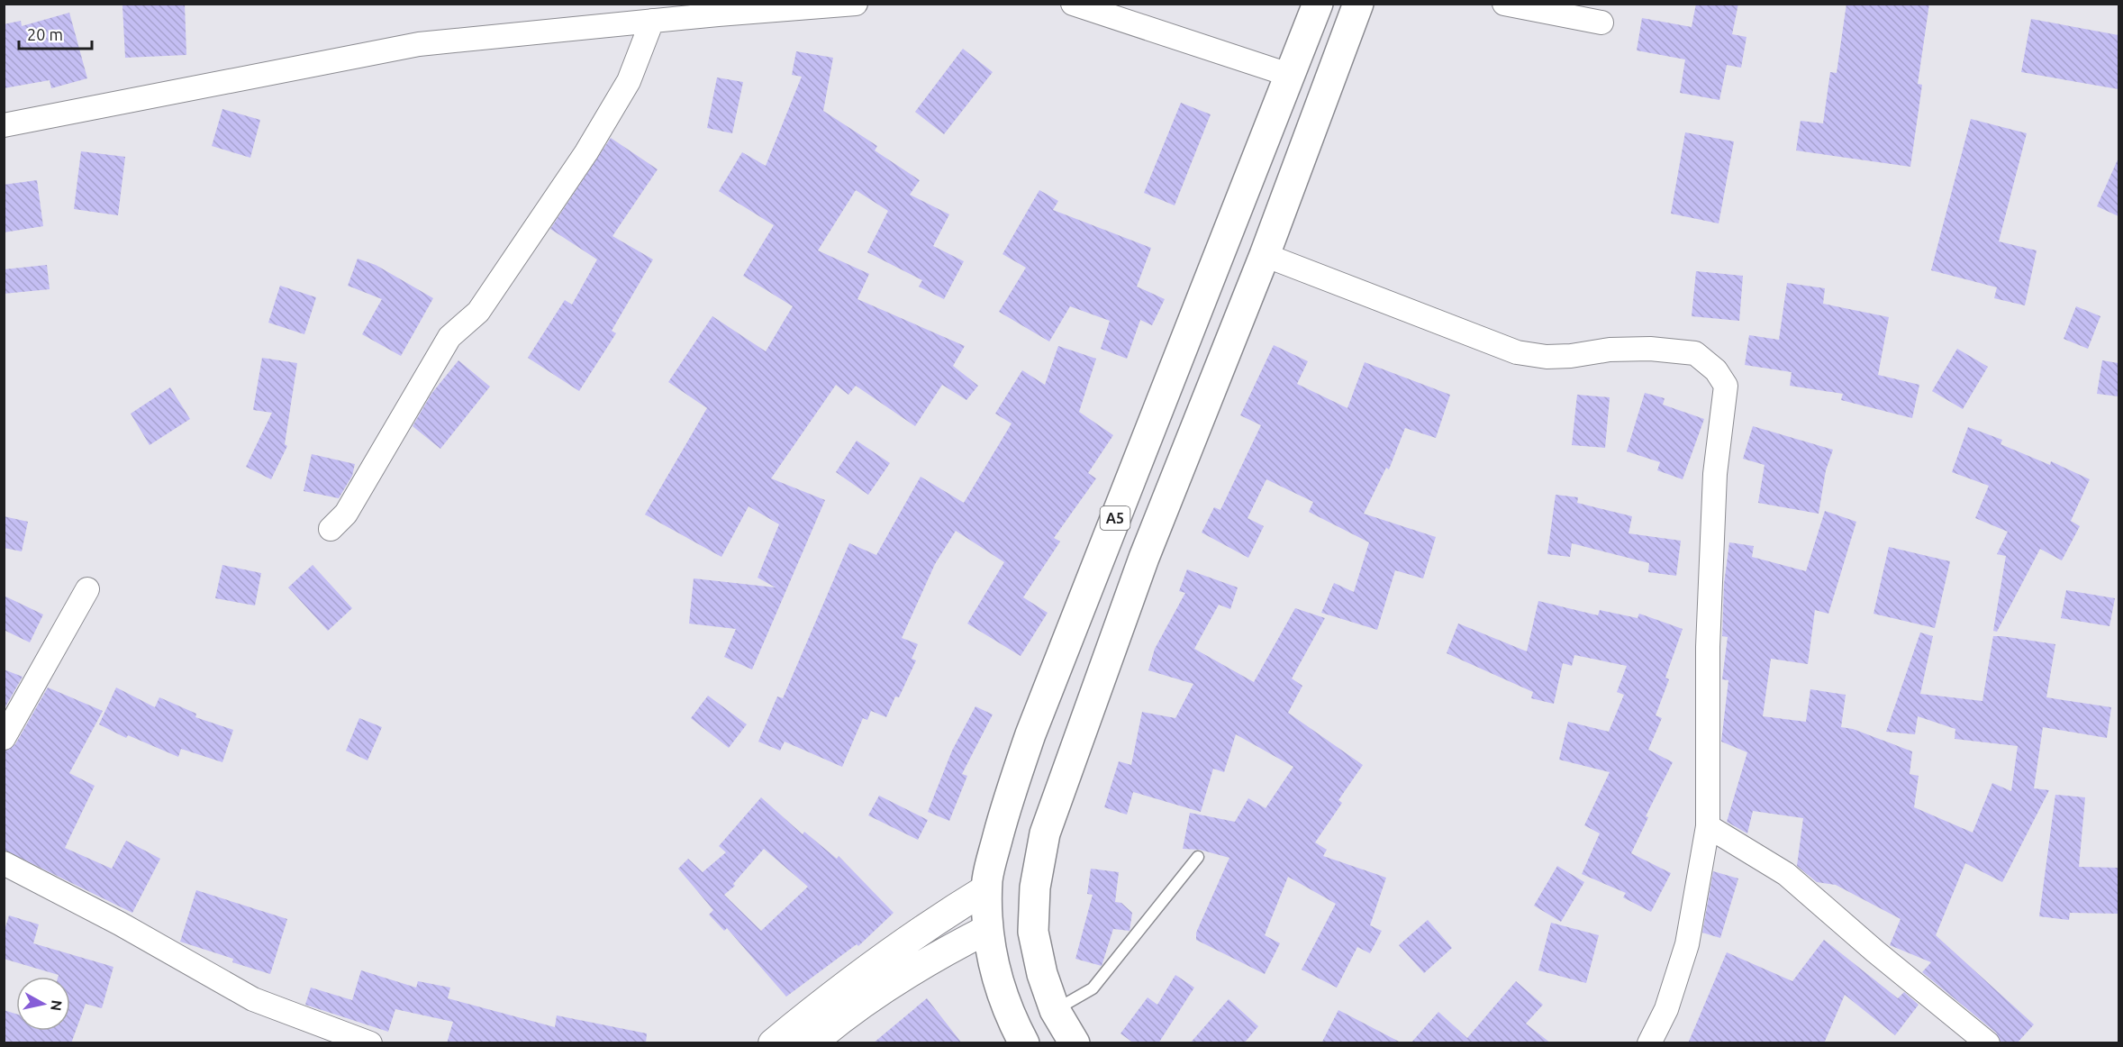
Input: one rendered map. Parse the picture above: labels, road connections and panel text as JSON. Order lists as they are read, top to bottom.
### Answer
{
  "streets": {
    "highway": ["A5"]
  },
  "scale_bar": "20 m",
  "north": "right"
}
